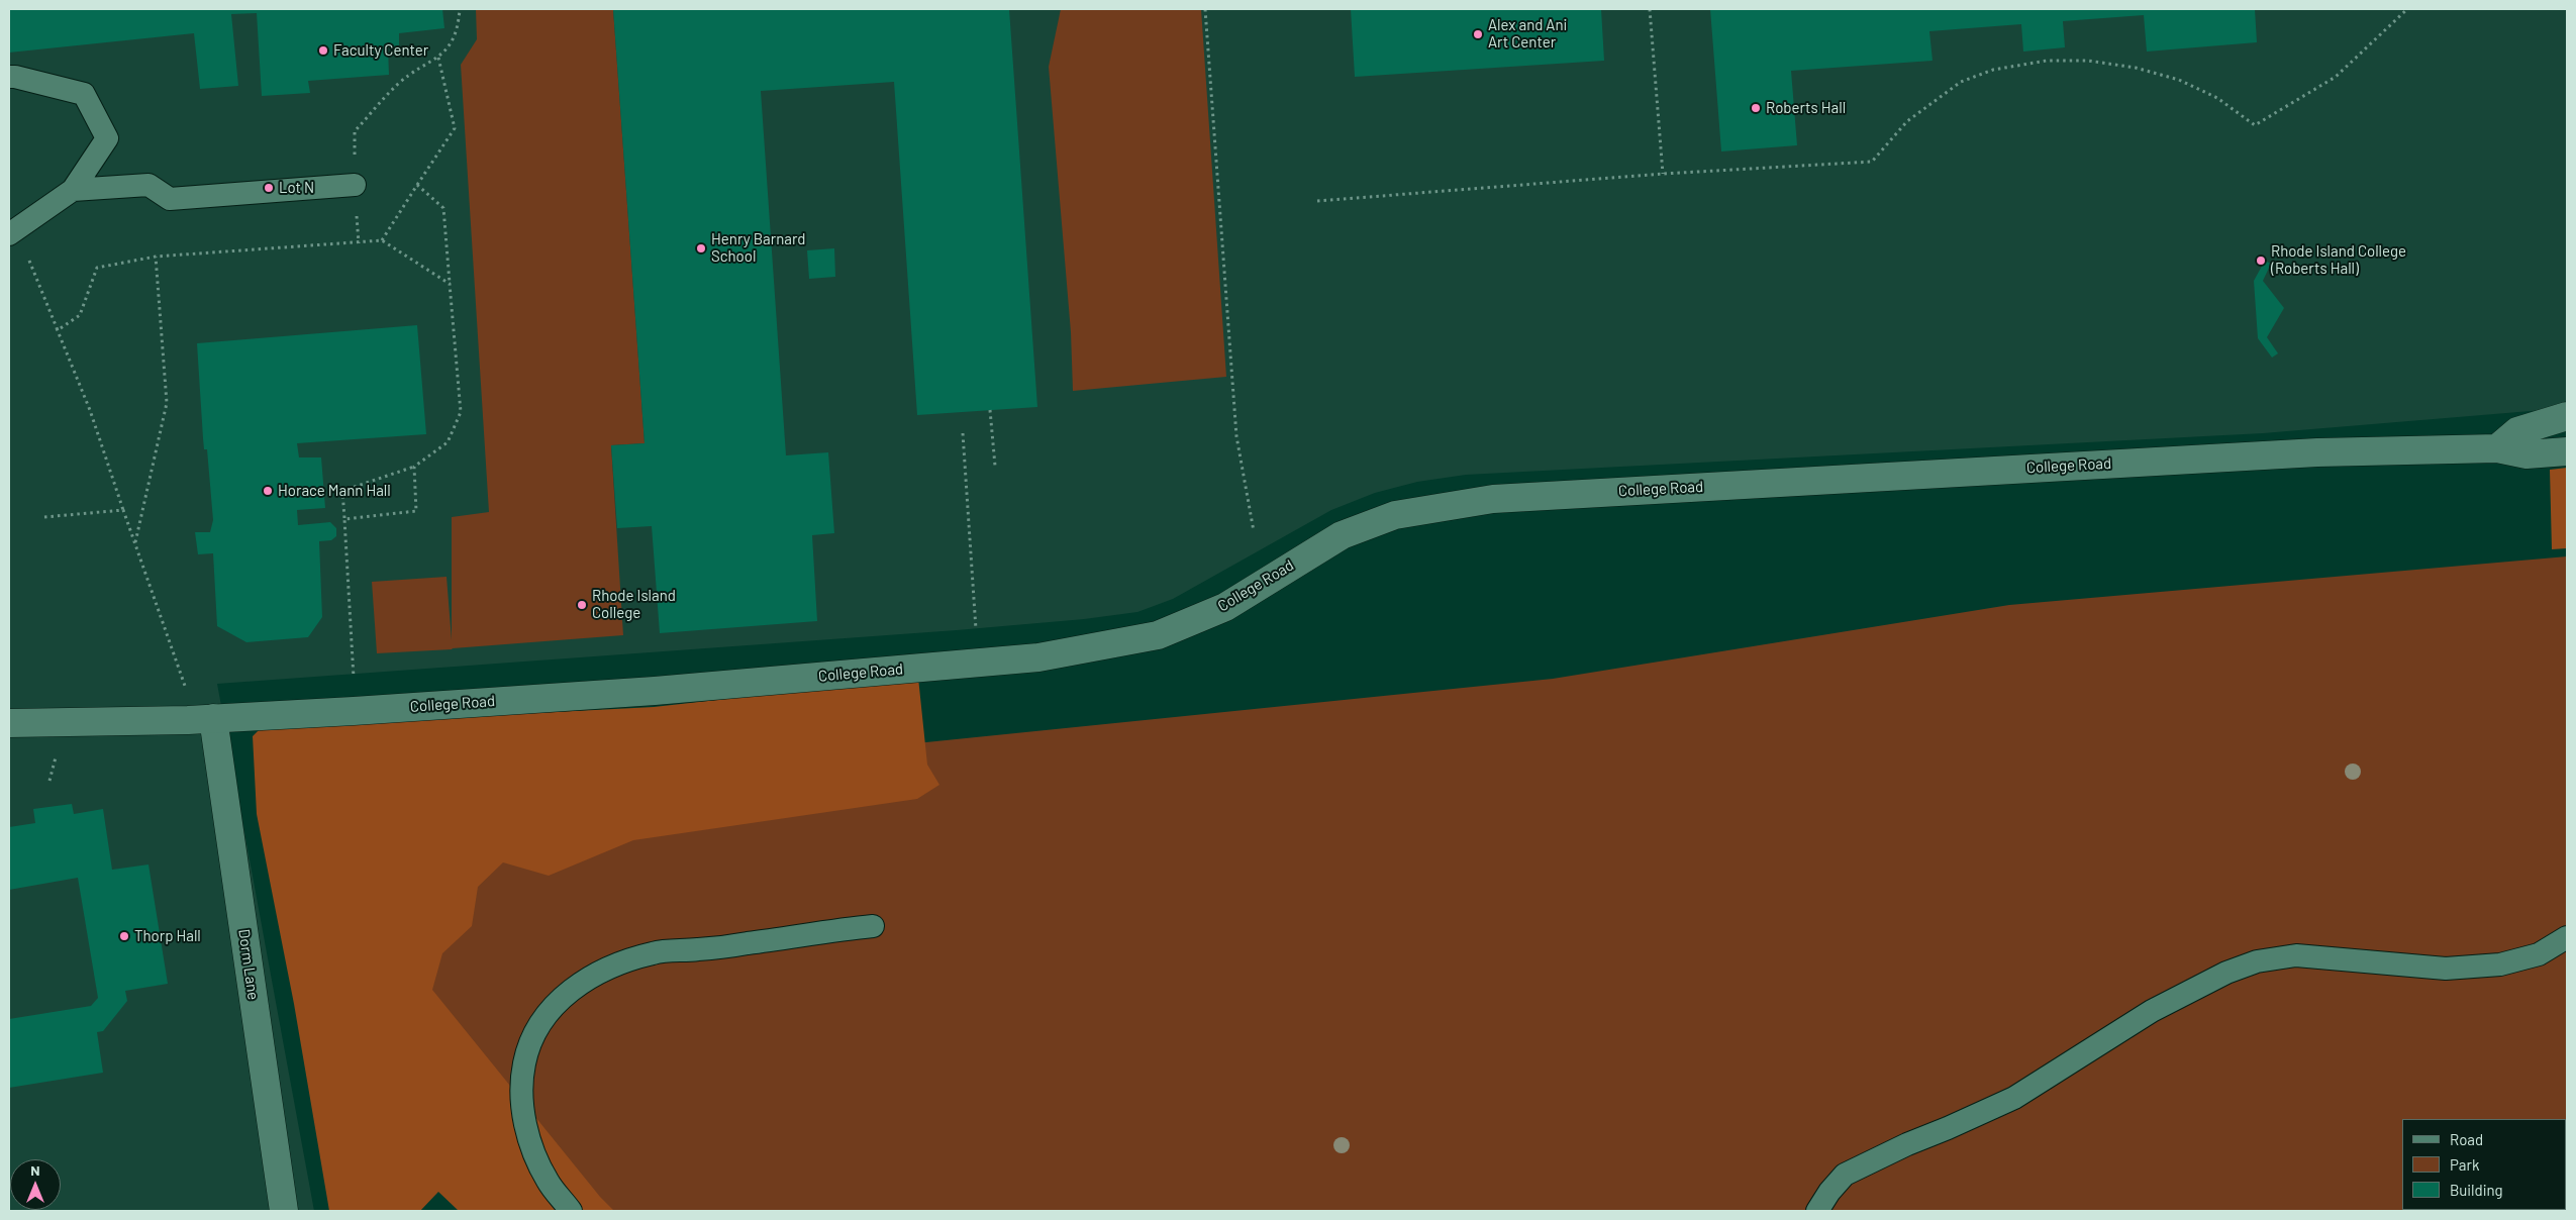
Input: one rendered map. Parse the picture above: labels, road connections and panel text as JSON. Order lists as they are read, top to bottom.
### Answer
{
  "streets": {
    "street": ["College Road", "Dorm Lane"]
  },
  "crossings": [
    ["College Road", "Dorm Lane"]
  ],
  "places": [
    "Alex and Ani Art Center",
    "Faculty Center",
    "Roberts Hall",
    "Lot N",
    "Henry Barnard School",
    "Rhode Island College (Roberts Hall)",
    "Horace Mann Hall",
    "Rhode Island College",
    "Thorp Hall"
  ],
  "legend": ["Road", "Park", "Building"],
  "north": "top"
}
